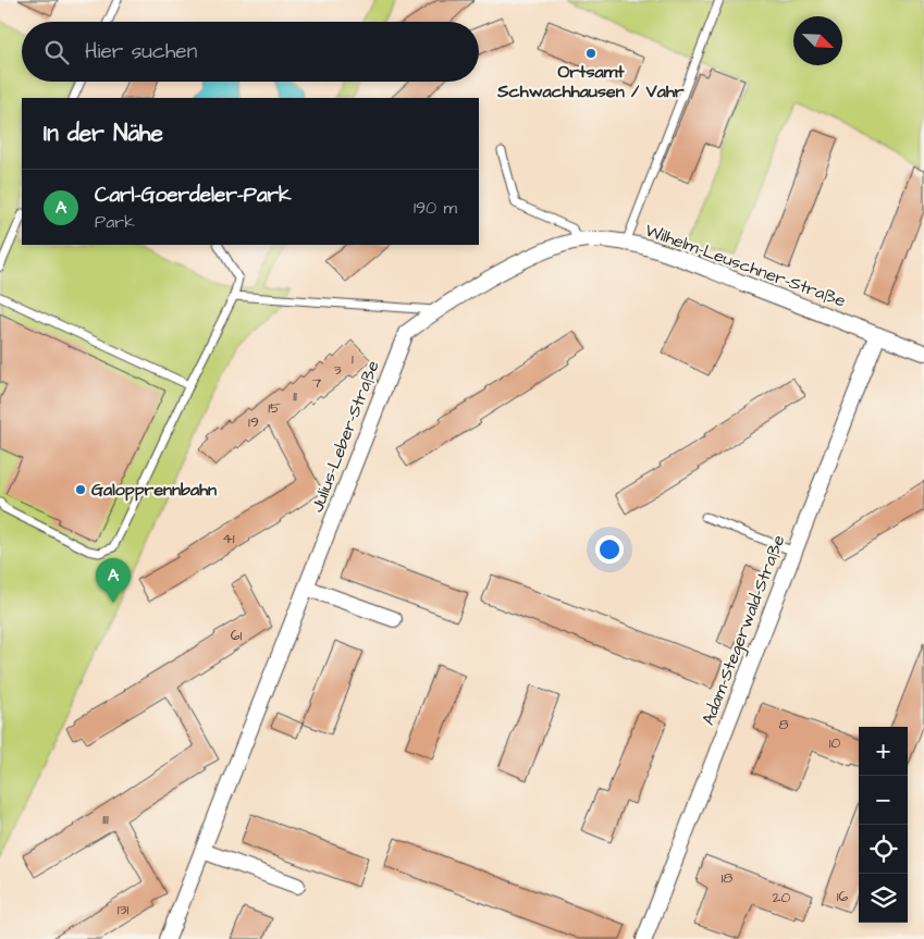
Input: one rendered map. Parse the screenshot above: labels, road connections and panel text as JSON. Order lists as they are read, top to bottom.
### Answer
{
  "streets": {
    "street": ["Wilhelm-Leuschner-Straße", "Julius-Leber-Straße", "Adam-Stegerwald-Straße"]
  },
  "crossings": [
    ["Wilhelm-Leuschner-Straße", "Julius-Leber-Straße"],
    ["Wilhelm-Leuschner-Straße", "Adam-Stegerwald-Straße"]
  ],
  "places": ["Ortsamt Schwachhausen / Vahr", "Galopprennbahn"],
  "house_numbers": [
    "1",
    "3",
    "7",
    "11",
    "15",
    "19",
    "41",
    "61",
    "8",
    "10",
    "111",
    "18",
    "16",
    "20",
    "131"
  ],
  "north": "bottom right",
  "page": {
    "search": "Hier suchen",
    "heading": "In der Nähe",
    "list": [
      {
        "mark": "A",
        "name": "Carl-Goerdeler-Park",
        "note": "Park",
        "value": "190 m"
      }
    ],
    "pins": "A",
    "map_buttons": ["+", "−"]
  }
}
